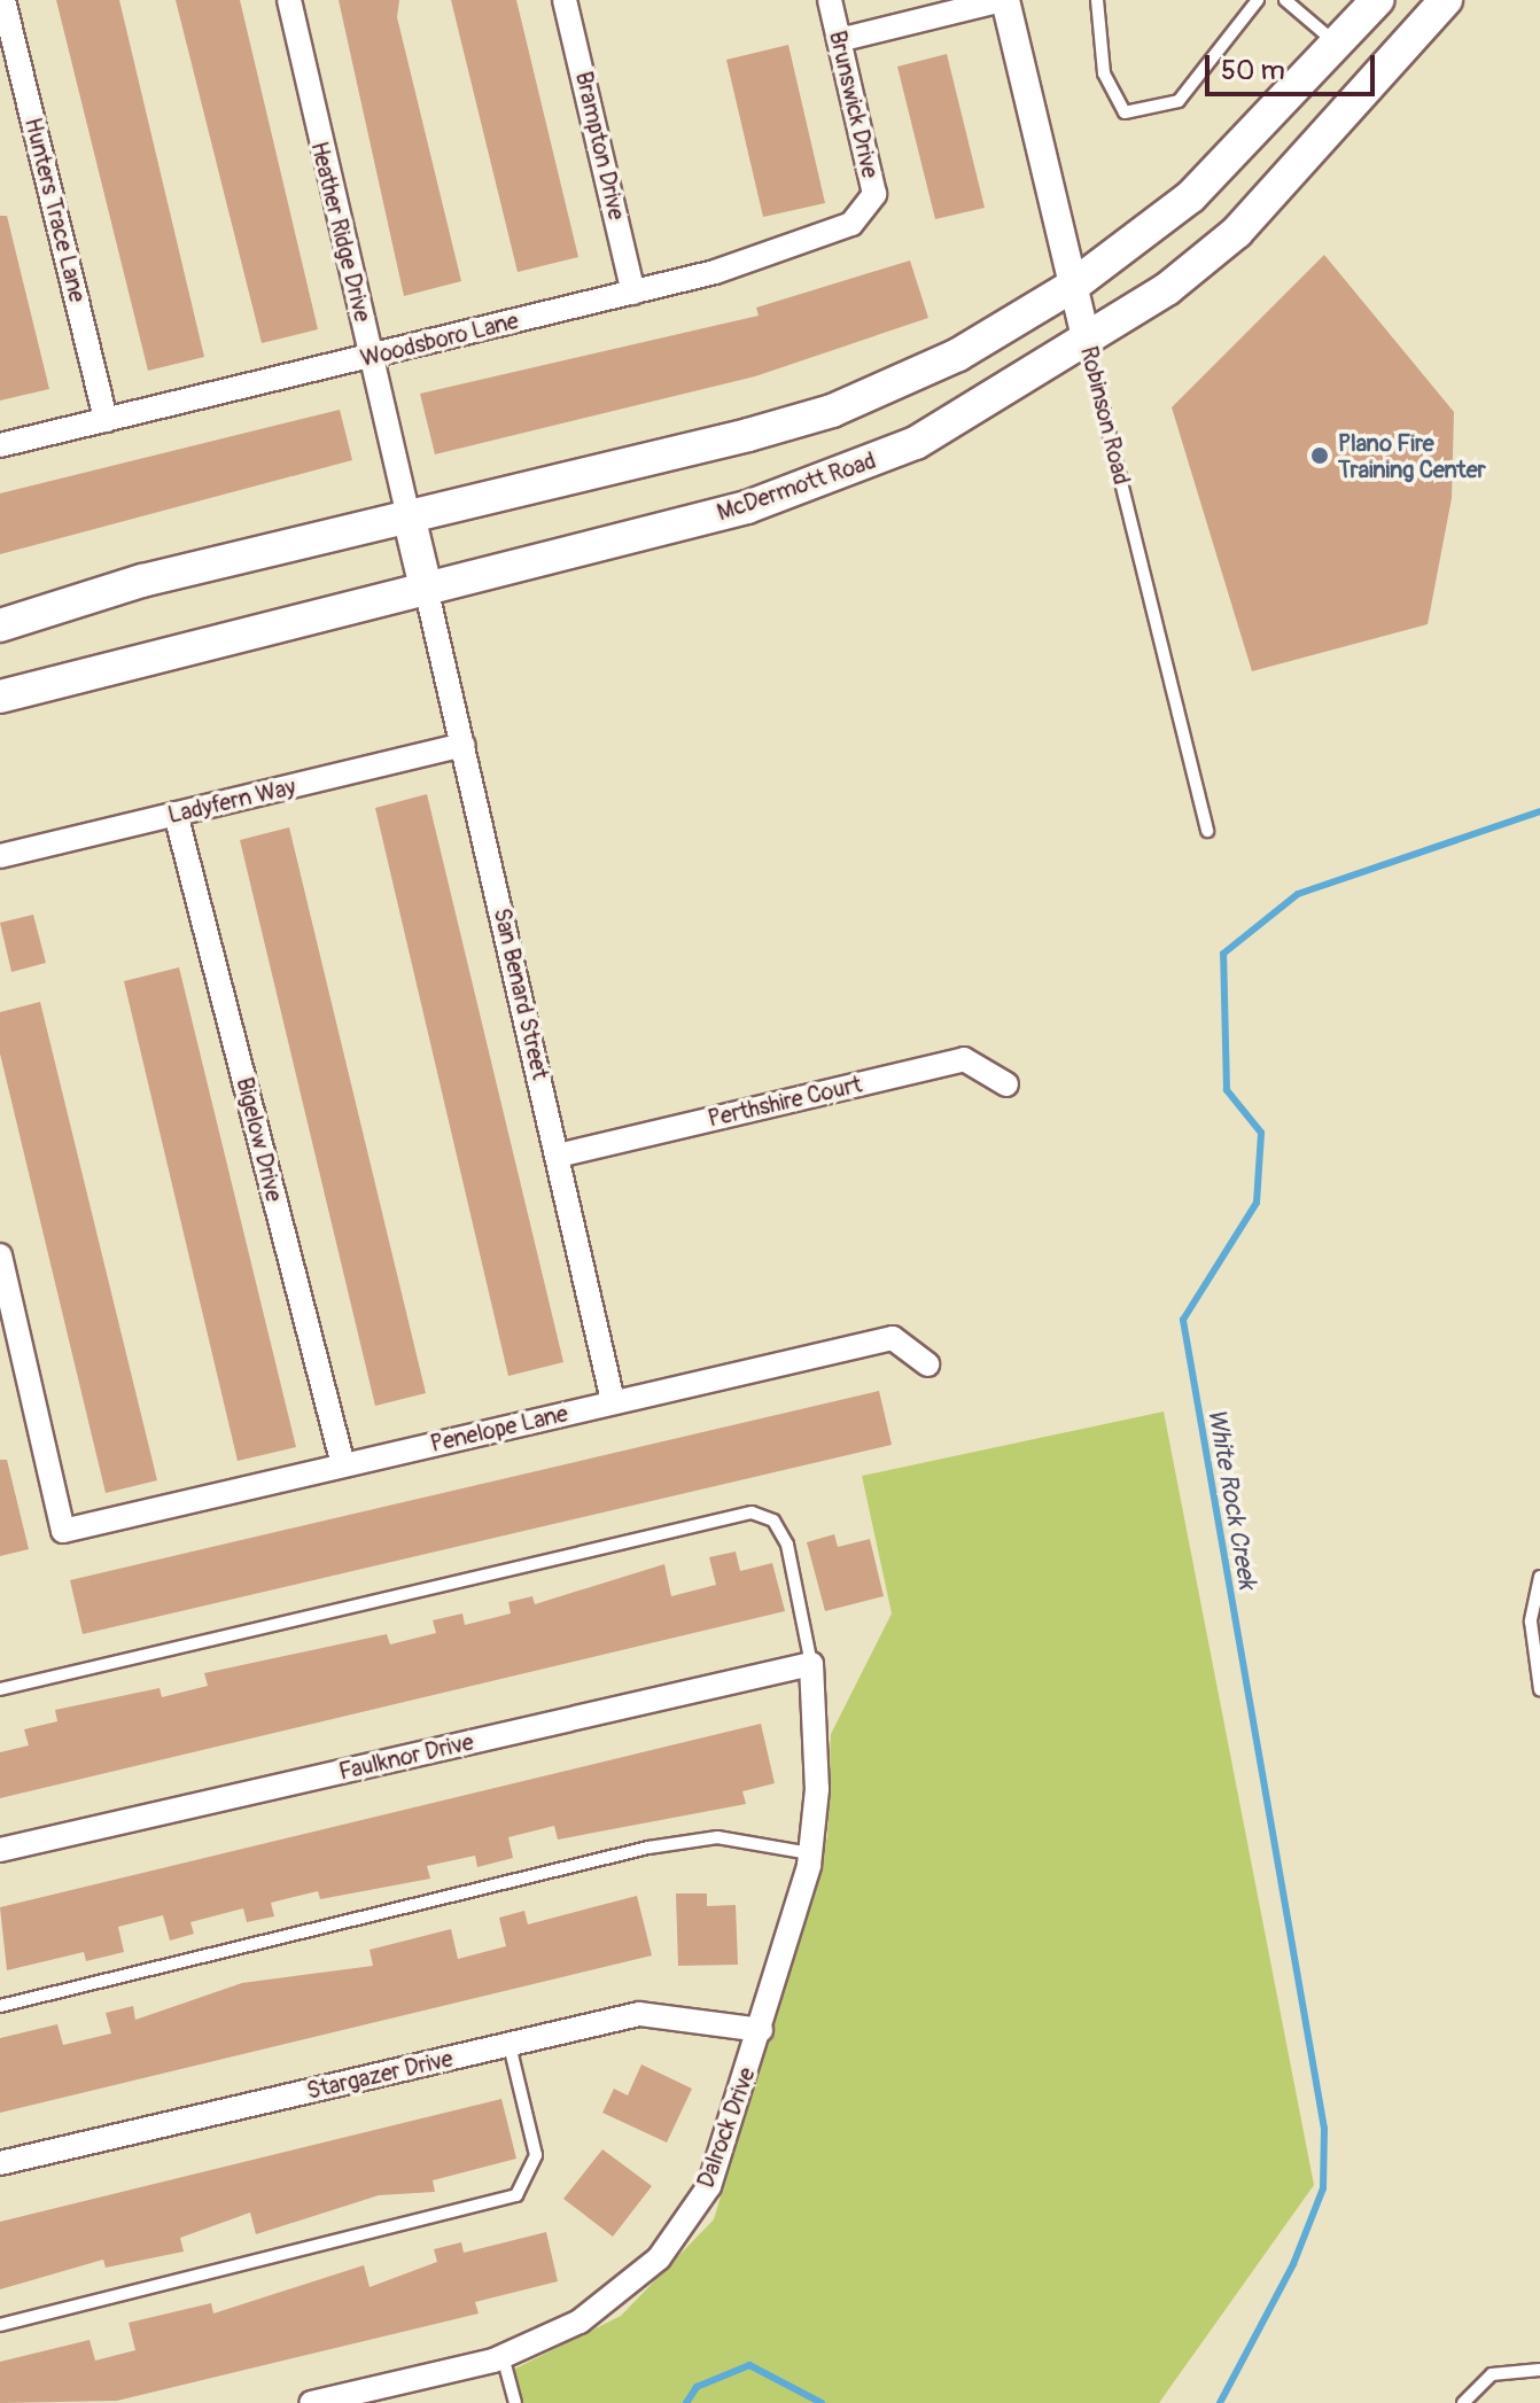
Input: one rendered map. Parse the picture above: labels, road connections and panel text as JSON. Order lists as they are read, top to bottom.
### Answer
{
  "streets": {
    "main road": ["McDermott Road"],
    "street": [
      "Brunswick Drive",
      "Brampton Drive",
      "Hunters Trace Lane",
      "Heather Ridge Drive",
      "Woodsboro Lane",
      "Robinson Road",
      "Ladyfern Way",
      "San Benard Street",
      "Perthshire Court",
      "Bigelow Drive",
      "Penelope Lane",
      "Faulknor Drive",
      "Stargazer Drive",
      "Dalrock Drive"
    ]
  },
  "crossings": [
    ["Brunswick Drive", "Woodsboro Lane"],
    ["Brampton Drive", "Woodsboro Lane"],
    ["Hunters Trace Lane", "Woodsboro Lane"],
    ["Heather Ridge Drive", "Woodsboro Lane"],
    ["Robinson Road", "McDermott Road"],
    ["McDermott Road", "San Benard Street"],
    ["Ladyfern Way", "San Benard Street"],
    ["Ladyfern Way", "Bigelow Drive"],
    ["San Benard Street", "Perthshire Court"],
    ["San Benard Street", "Penelope Lane"],
    ["Bigelow Drive", "Penelope Lane"],
    ["Faulknor Drive", "Dalrock Drive"],
    ["Stargazer Drive", "Dalrock Drive"]
  ],
  "water": ["White Rock Creek"],
  "places": ["Plano Fire Training Center"],
  "scale_bar": "50 m"
}
